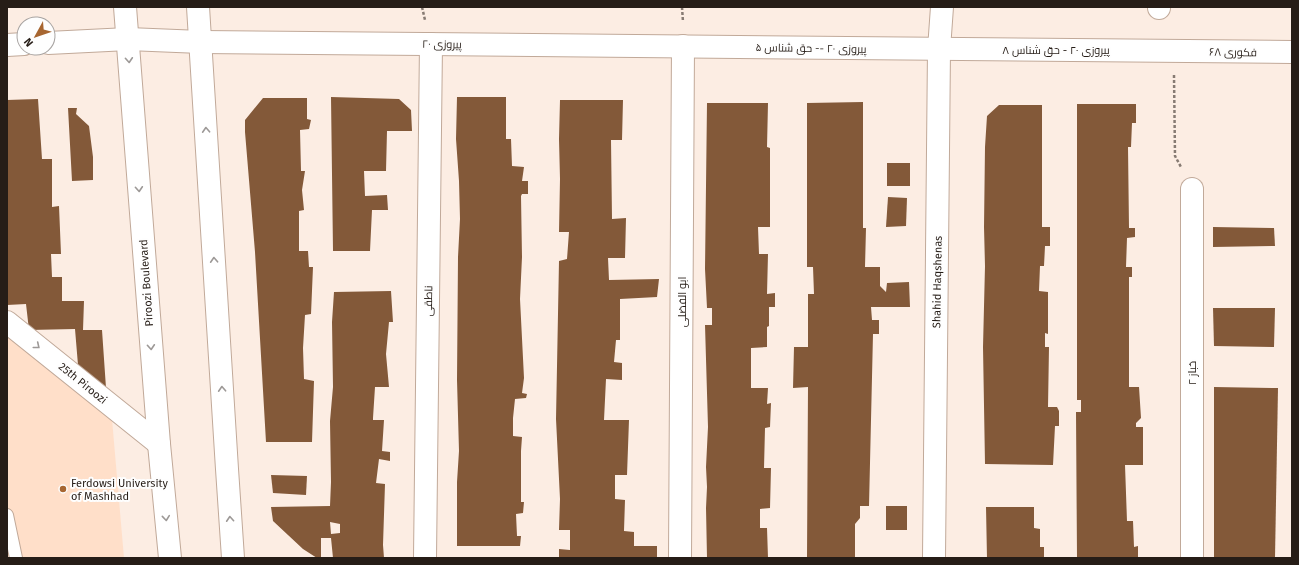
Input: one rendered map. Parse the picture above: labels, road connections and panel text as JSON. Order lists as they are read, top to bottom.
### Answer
{
  "streets": {
    "street": [
      "پیروزی ۲۰",
      "پیروزی ۲۰ -- حق شناس ۵",
      "پیروزی ۲۰ - حق شناس ۸",
      "فکوری ۶۸",
      "Shahid Haqshenas",
      "Piroozi Boulevard",
      "ناطقی",
      "ابو الفضلی",
      "خباز ۲",
      "25th Piroozi"
    ]
  },
  "crossings": [
    ["پیروزی ۲۰", "پیروزی ۲۰ -- حق شناس ۵"],
    ["پیروزی ۲۰", "Piroozi Boulevard"],
    ["پیروزی ۲۰", "ناطقی"],
    ["پیروزی ۲۰", "ابو الفضلی"],
    ["پیروزی ۲۰ -- حق شناس ۵", "پیروزی ۲۰ - حق شناس ۸"],
    ["پیروزی ۲۰ -- حق شناس ۵", "Shahid Haqshenas"],
    ["پیروزی ۲۰ -- حق شناس ۵", "ابو الفضلی"],
    ["پیروزی ۲۰ - حق شناس ۸", "فکوری ۶۸"],
    ["پیروزی ۲۰ - حق شناس ۸", "Shahid Haqshenas"],
    ["Piroozi Boulevard", "25th Piroozi"]
  ],
  "one_way": ["25th Piroozi"],
  "places": ["Ferdowsi University of Mashhad"],
  "north": "bottom left"
}
